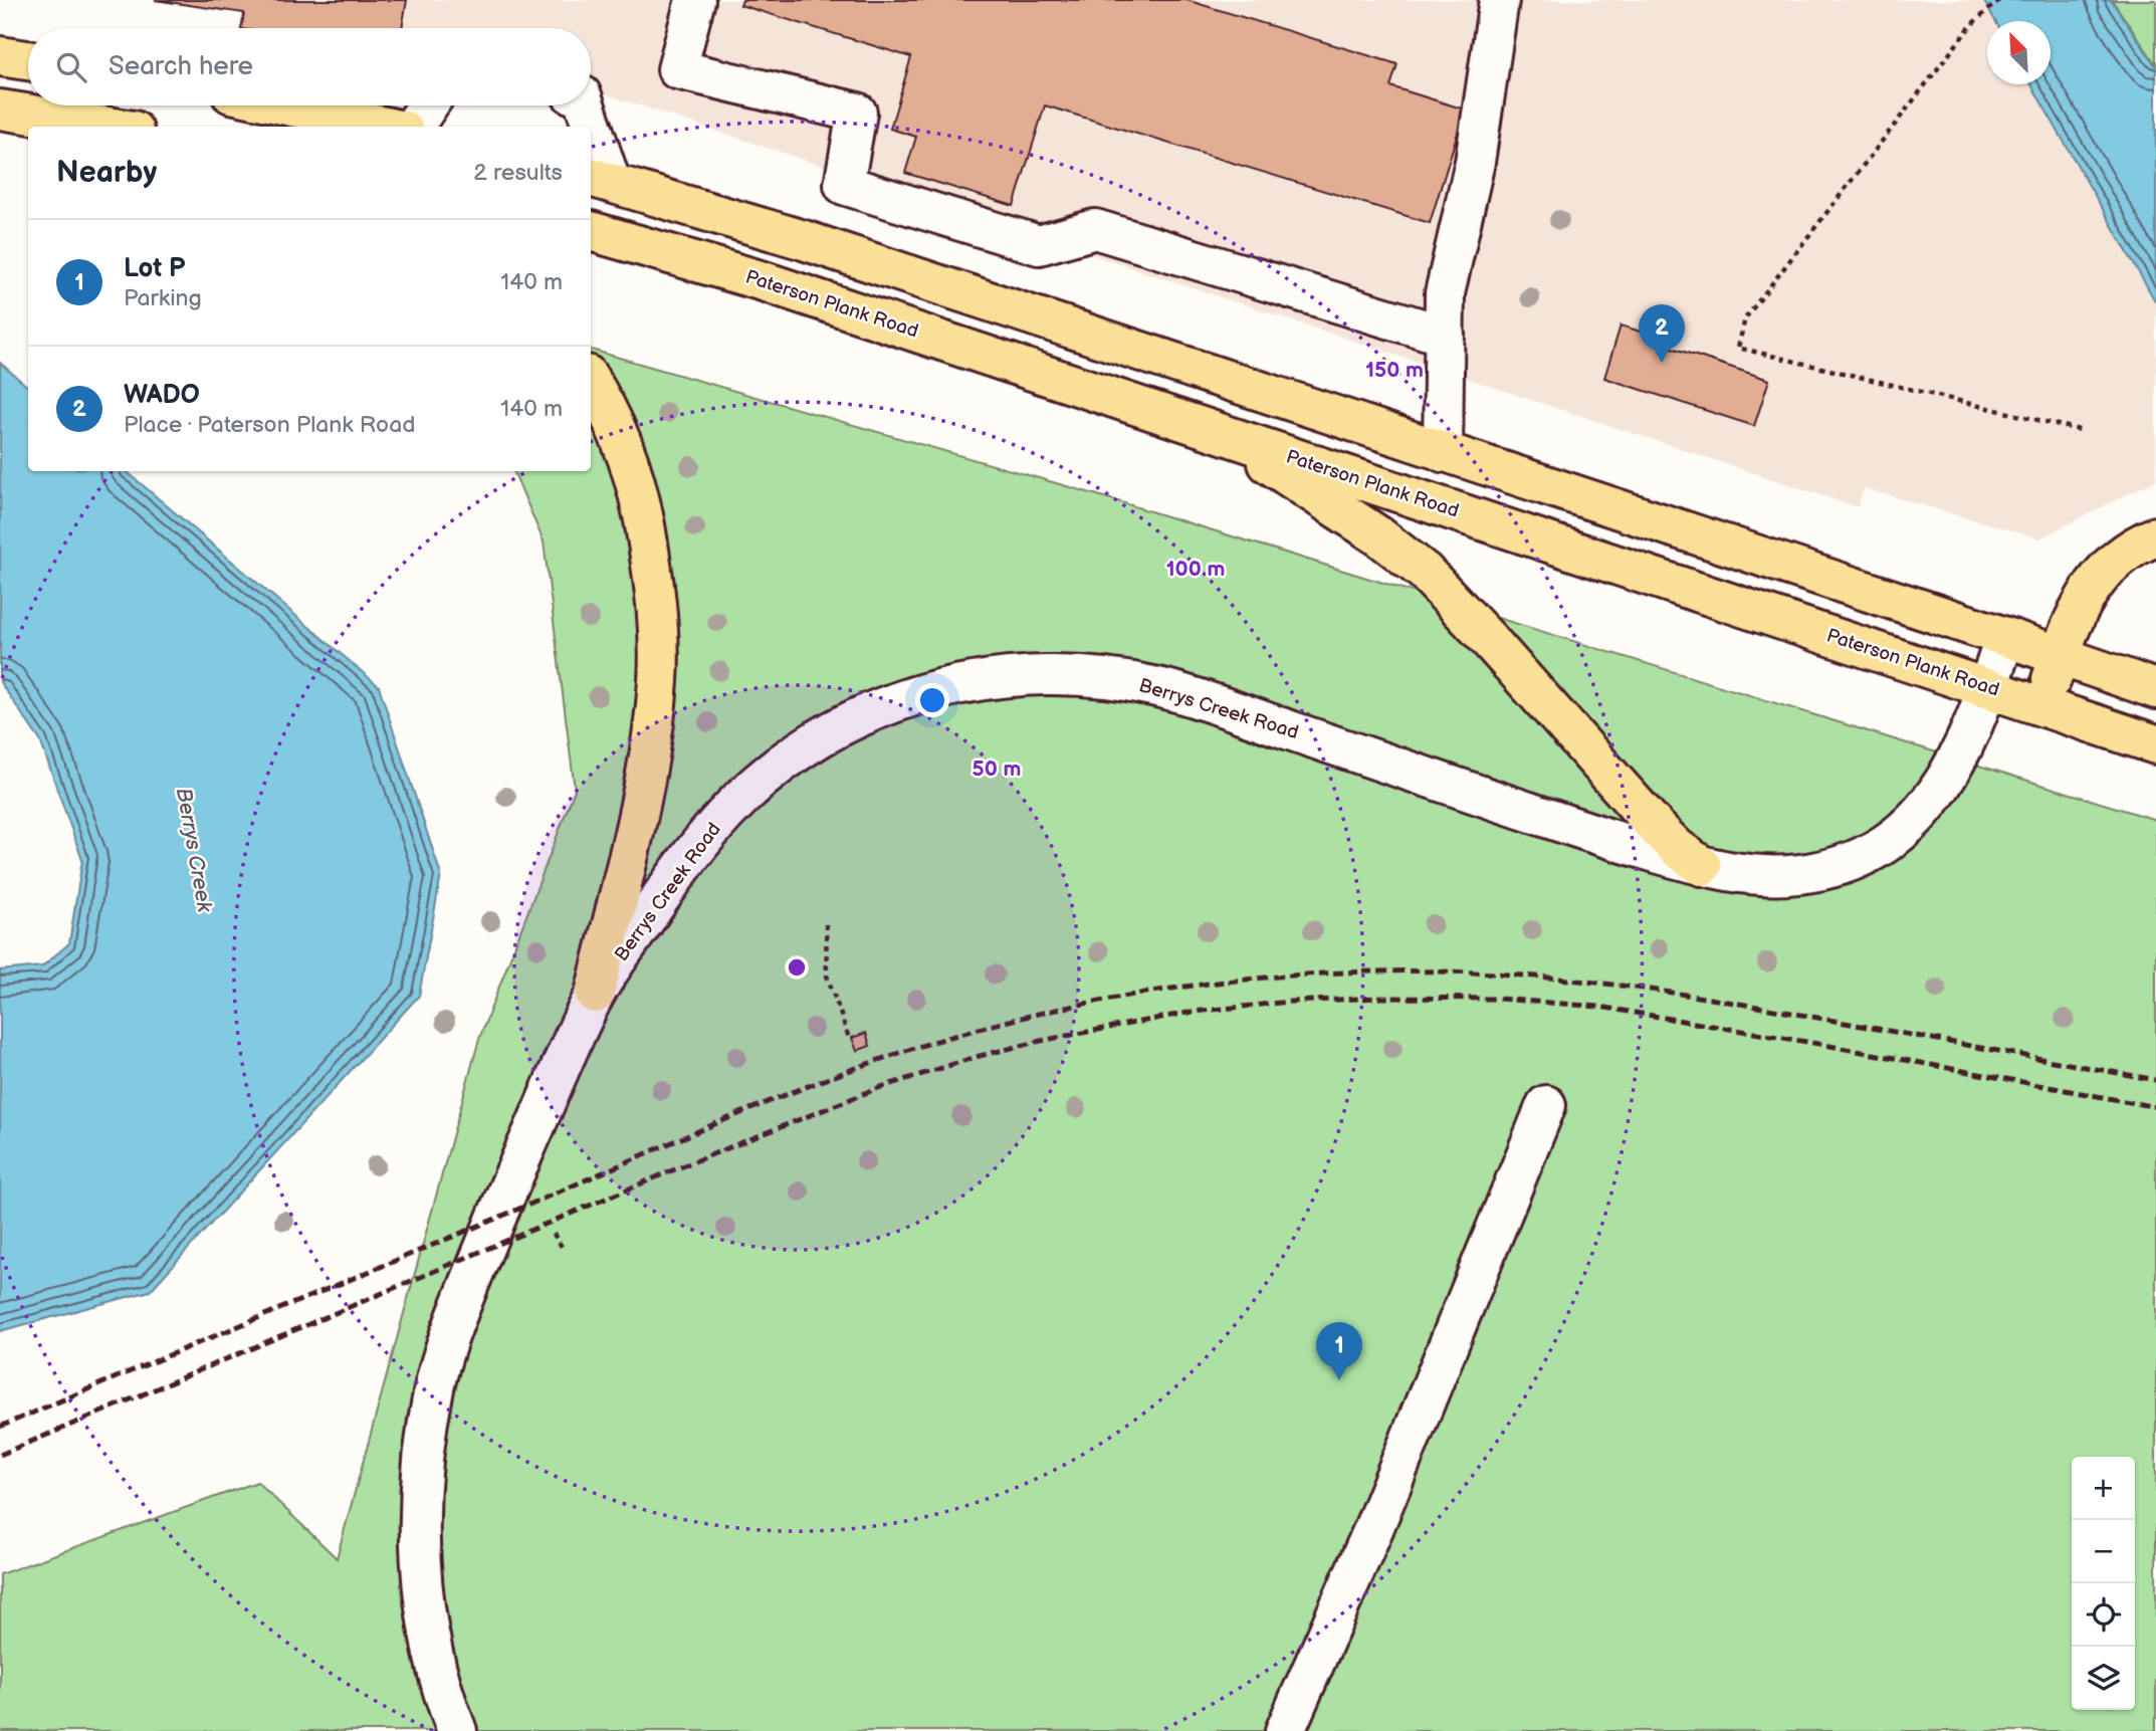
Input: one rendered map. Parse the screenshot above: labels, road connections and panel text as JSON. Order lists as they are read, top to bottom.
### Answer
{
  "streets": {
    "main road": ["Paterson Plank Road"],
    "street": ["Berrys Creek Road"]
  },
  "crossings": [
    ["Paterson Plank Road", "Berrys Creek Road"]
  ],
  "water": ["Berrys Creek"],
  "north": "top left",
  "page": {
    "search": "Search here",
    "heading": ["Nearby", "2 results"],
    "list": [
      {
        "mark": "1",
        "name": "Lot P",
        "note": "Parking",
        "value": "140 m"
      },
      {
        "mark": "2",
        "name": "WADO",
        "note": "Place · Paterson Plank Road",
        "value": "140 m"
      }
    ],
    "pins": ["2", "1"],
    "map_buttons": ["+", "−"]
  },
  "rings": ["150 m", "100 m", "50 m"]
}
